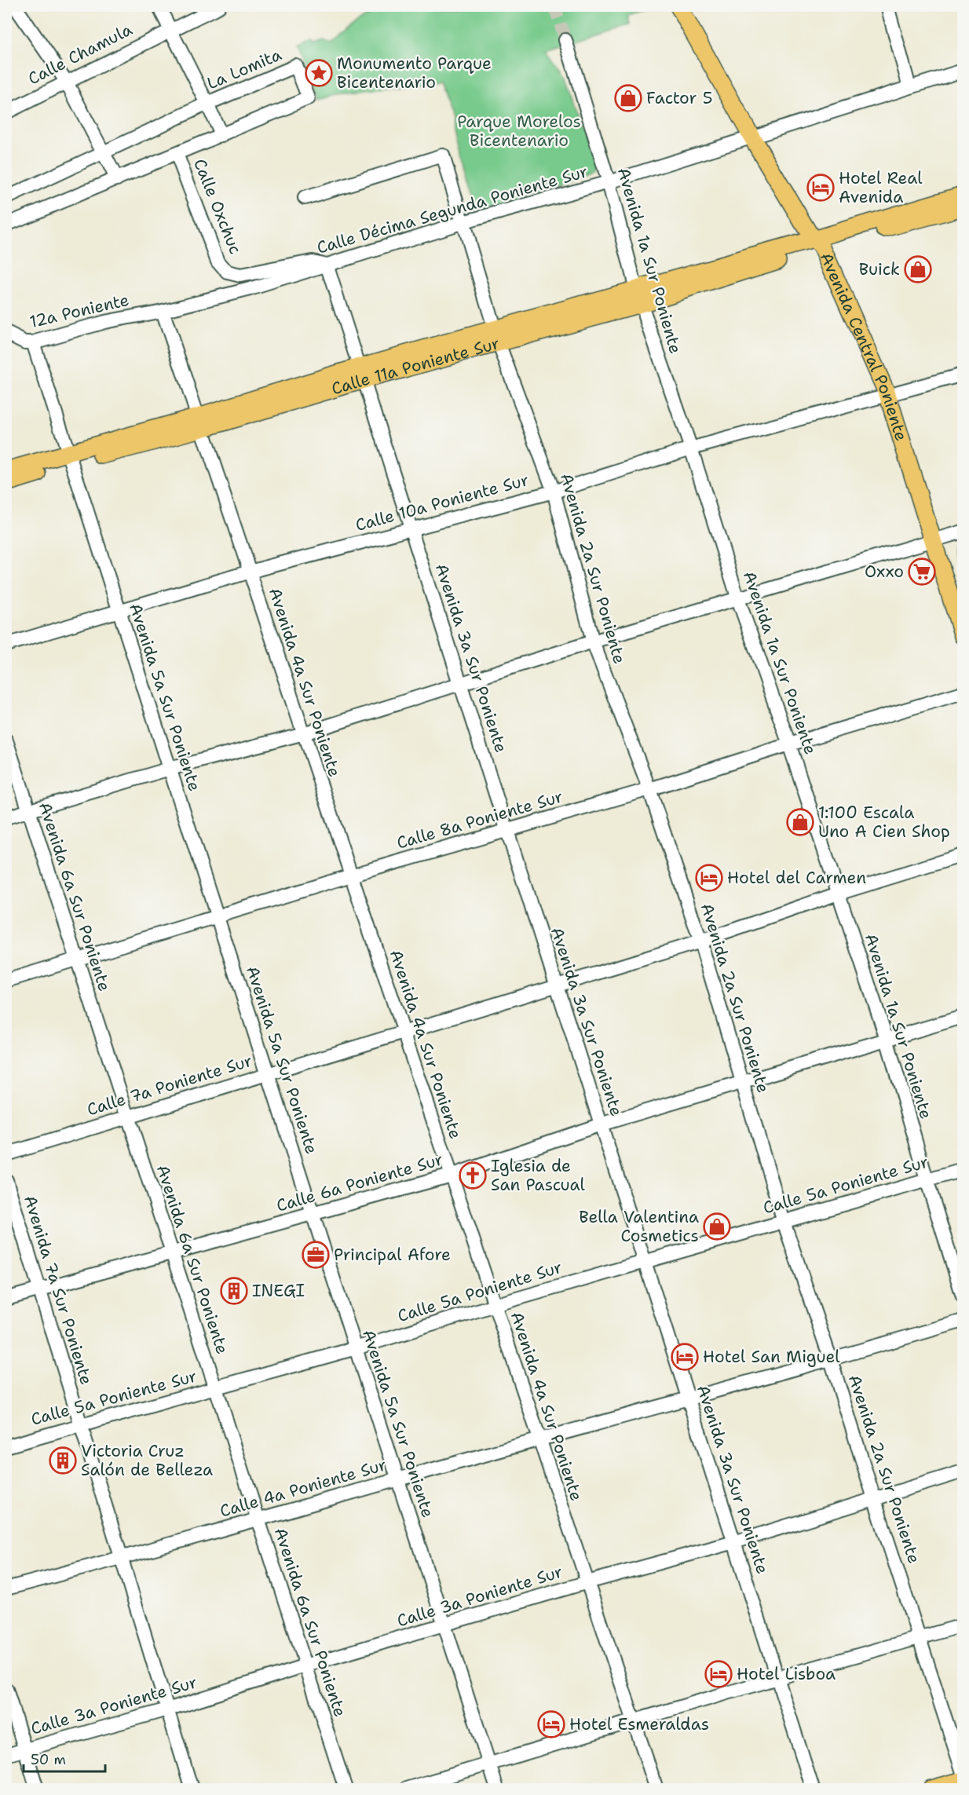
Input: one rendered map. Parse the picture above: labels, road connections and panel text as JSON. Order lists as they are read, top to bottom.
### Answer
{
  "streets": {
    "main road": ["Avenida Central Poniente", "Calle 11a Poniente Sur"],
    "street": [
      "Calle Chamula",
      "La Lomita",
      "Calle Oxchuc",
      "Calle Décima Segunda Poniente Sur",
      "Avenida 1a Sur Poniente",
      "12a Poniente",
      "Calle 10a Poniente Sur",
      "Avenida 2a Sur Poniente",
      "Avenida 3a Sur Poniente",
      "Avenida 4a Sur Poniente",
      "Avenida 5a Sur Poniente",
      "Calle 8a Poniente Sur",
      "Avenida 6a Sur Poniente",
      "Calle 7a Poniente Sur",
      "Calle 6a Poniente Sur",
      "Calle 5a Poniente Sur",
      "Avenida 7a Sur Poniente",
      "Calle 4a Poniente Sur",
      "Calle 3a Poniente Sur"
    ]
  },
  "crossings": [
    ["La Lomita", "Calle Oxchuc"],
    ["Calle Oxchuc", "Calle Décima Segunda Poniente Sur"],
    ["Calle Oxchuc", "Avenida 3a Sur Poniente"],
    ["Calle Décima Segunda Poniente Sur", "Avenida 1a Sur Poniente"],
    ["Calle Décima Segunda Poniente Sur", "12a Poniente"],
    ["Calle Décima Segunda Poniente Sur", "Avenida Central Poniente"],
    ["Calle Décima Segunda Poniente Sur", "Avenida 2a Sur Poniente"],
    ["Calle Décima Segunda Poniente Sur", "Avenida 3a Sur Poniente"],
    ["Calle Décima Segunda Poniente Sur", "Avenida 4a Sur Poniente"],
    ["Avenida 1a Sur Poniente", "Calle 11a Poniente Sur"],
    ["Avenida 1a Sur Poniente", "Calle 10a Poniente Sur"],
    ["Avenida 1a Sur Poniente", "Calle 8a Poniente Sur"],
    ["Avenida 1a Sur Poniente", "Calle 7a Poniente Sur"],
    ["Avenida 1a Sur Poniente", "Calle 6a Poniente Sur"],
    ["Avenida 1a Sur Poniente", "Calle 5a Poniente Sur"],
    ["12a Poniente", "Avenida 4a Sur Poniente"],
    ["12a Poniente", "Avenida 5a Sur Poniente"],
    ["Avenida Central Poniente", "Calle 11a Poniente Sur"],
    ["Avenida Central Poniente", "Calle 10a Poniente Sur"],
    ["Calle 11a Poniente Sur", "Avenida 2a Sur Poniente"],
    ["Calle 11a Poniente Sur", "Avenida 3a Sur Poniente"],
    ["Calle 11a Poniente Sur", "Avenida 4a Sur Poniente"],
    ["Calle 11a Poniente Sur", "Avenida 5a Sur Poniente"],
    ["Calle 10a Poniente Sur", "Avenida 2a Sur Poniente"],
    ["Calle 10a Poniente Sur", "Avenida 3a Sur Poniente"],
    ["Calle 10a Poniente Sur", "Avenida 4a Sur Poniente"],
    ["Calle 10a Poniente Sur", "Avenida 5a Sur Poniente"],
    ["Avenida 2a Sur Poniente", "Calle 8a Poniente Sur"],
    ["Avenida 2a Sur Poniente", "Calle 7a Poniente Sur"],
    ["Avenida 2a Sur Poniente", "Calle 6a Poniente Sur"],
    ["Avenida 2a Sur Poniente", "Calle 5a Poniente Sur"],
    ["Avenida 2a Sur Poniente", "Calle 4a Poniente Sur"],
    ["Avenida 2a Sur Poniente", "Calle 3a Poniente Sur"],
    ["Avenida 3a Sur Poniente", "Calle 8a Poniente Sur"],
    ["Avenida 3a Sur Poniente", "Calle 7a Poniente Sur"],
    ["Avenida 3a Sur Poniente", "Calle 6a Poniente Sur"],
    ["Avenida 3a Sur Poniente", "Calle 5a Poniente Sur"],
    ["Avenida 3a Sur Poniente", "Calle 4a Poniente Sur"],
    ["Avenida 3a Sur Poniente", "Calle 3a Poniente Sur"],
    ["Avenida 4a Sur Poniente", "Calle 8a Poniente Sur"],
    ["Avenida 4a Sur Poniente", "Calle 7a Poniente Sur"],
    ["Avenida 4a Sur Poniente", "Calle 6a Poniente Sur"],
    ["Avenida 4a Sur Poniente", "Calle 5a Poniente Sur"],
    ["Avenida 4a Sur Poniente", "Calle 4a Poniente Sur"],
    ["Avenida 4a Sur Poniente", "Calle 3a Poniente Sur"],
    ["Avenida 5a Sur Poniente", "Calle 8a Poniente Sur"],
    ["Avenida 5a Sur Poniente", "Calle 7a Poniente Sur"],
    ["Avenida 5a Sur Poniente", "Calle 6a Poniente Sur"],
    ["Avenida 5a Sur Poniente", "Calle 5a Poniente Sur"],
    ["Avenida 5a Sur Poniente", "Calle 4a Poniente Sur"],
    ["Avenida 5a Sur Poniente", "Calle 3a Poniente Sur"],
    ["Calle 8a Poniente Sur", "Avenida 6a Sur Poniente"],
    ["Avenida 6a Sur Poniente", "Calle 7a Poniente Sur"],
    ["Avenida 6a Sur Poniente", "Calle 6a Poniente Sur"],
    ["Avenida 6a Sur Poniente", "Calle 5a Poniente Sur"],
    ["Avenida 6a Sur Poniente", "Calle 4a Poniente Sur"],
    ["Avenida 6a Sur Poniente", "Calle 3a Poniente Sur"],
    ["Calle 6a Poniente Sur", "Avenida 7a Sur Poniente"],
    ["Calle 5a Poniente Sur", "Avenida 7a Sur Poniente"],
    ["Avenida 7a Sur Poniente", "Calle 4a Poniente Sur"],
    ["Avenida 7a Sur Poniente", "Calle 3a Poniente Sur"]
  ],
  "parks": ["Parque Morelos Bicentenario"],
  "places": {
    "place": ["Monumento Parque Bicentenario"],
    "shop": [
      "Factor 5",
      "Buick",
      "1:100 Escala Uno A Cien Shop",
      "Bella Valentina Cosmetics"
    ],
    "hotel": [
      "Hotel Real Avenida",
      "Hotel del Carmen",
      "Hotel San Miguel",
      "Hotel Lisboa",
      "Hotel Esmeraldas"
    ],
    "supermarket": ["Oxxo"],
    "church": ["Iglesia de San Pascual"],
    "office": ["Principal Afore"],
    "building": ["INEGI", "Victoria Cruz Salón de Belleza"]
  },
  "scale_bar": "50 m"
}
